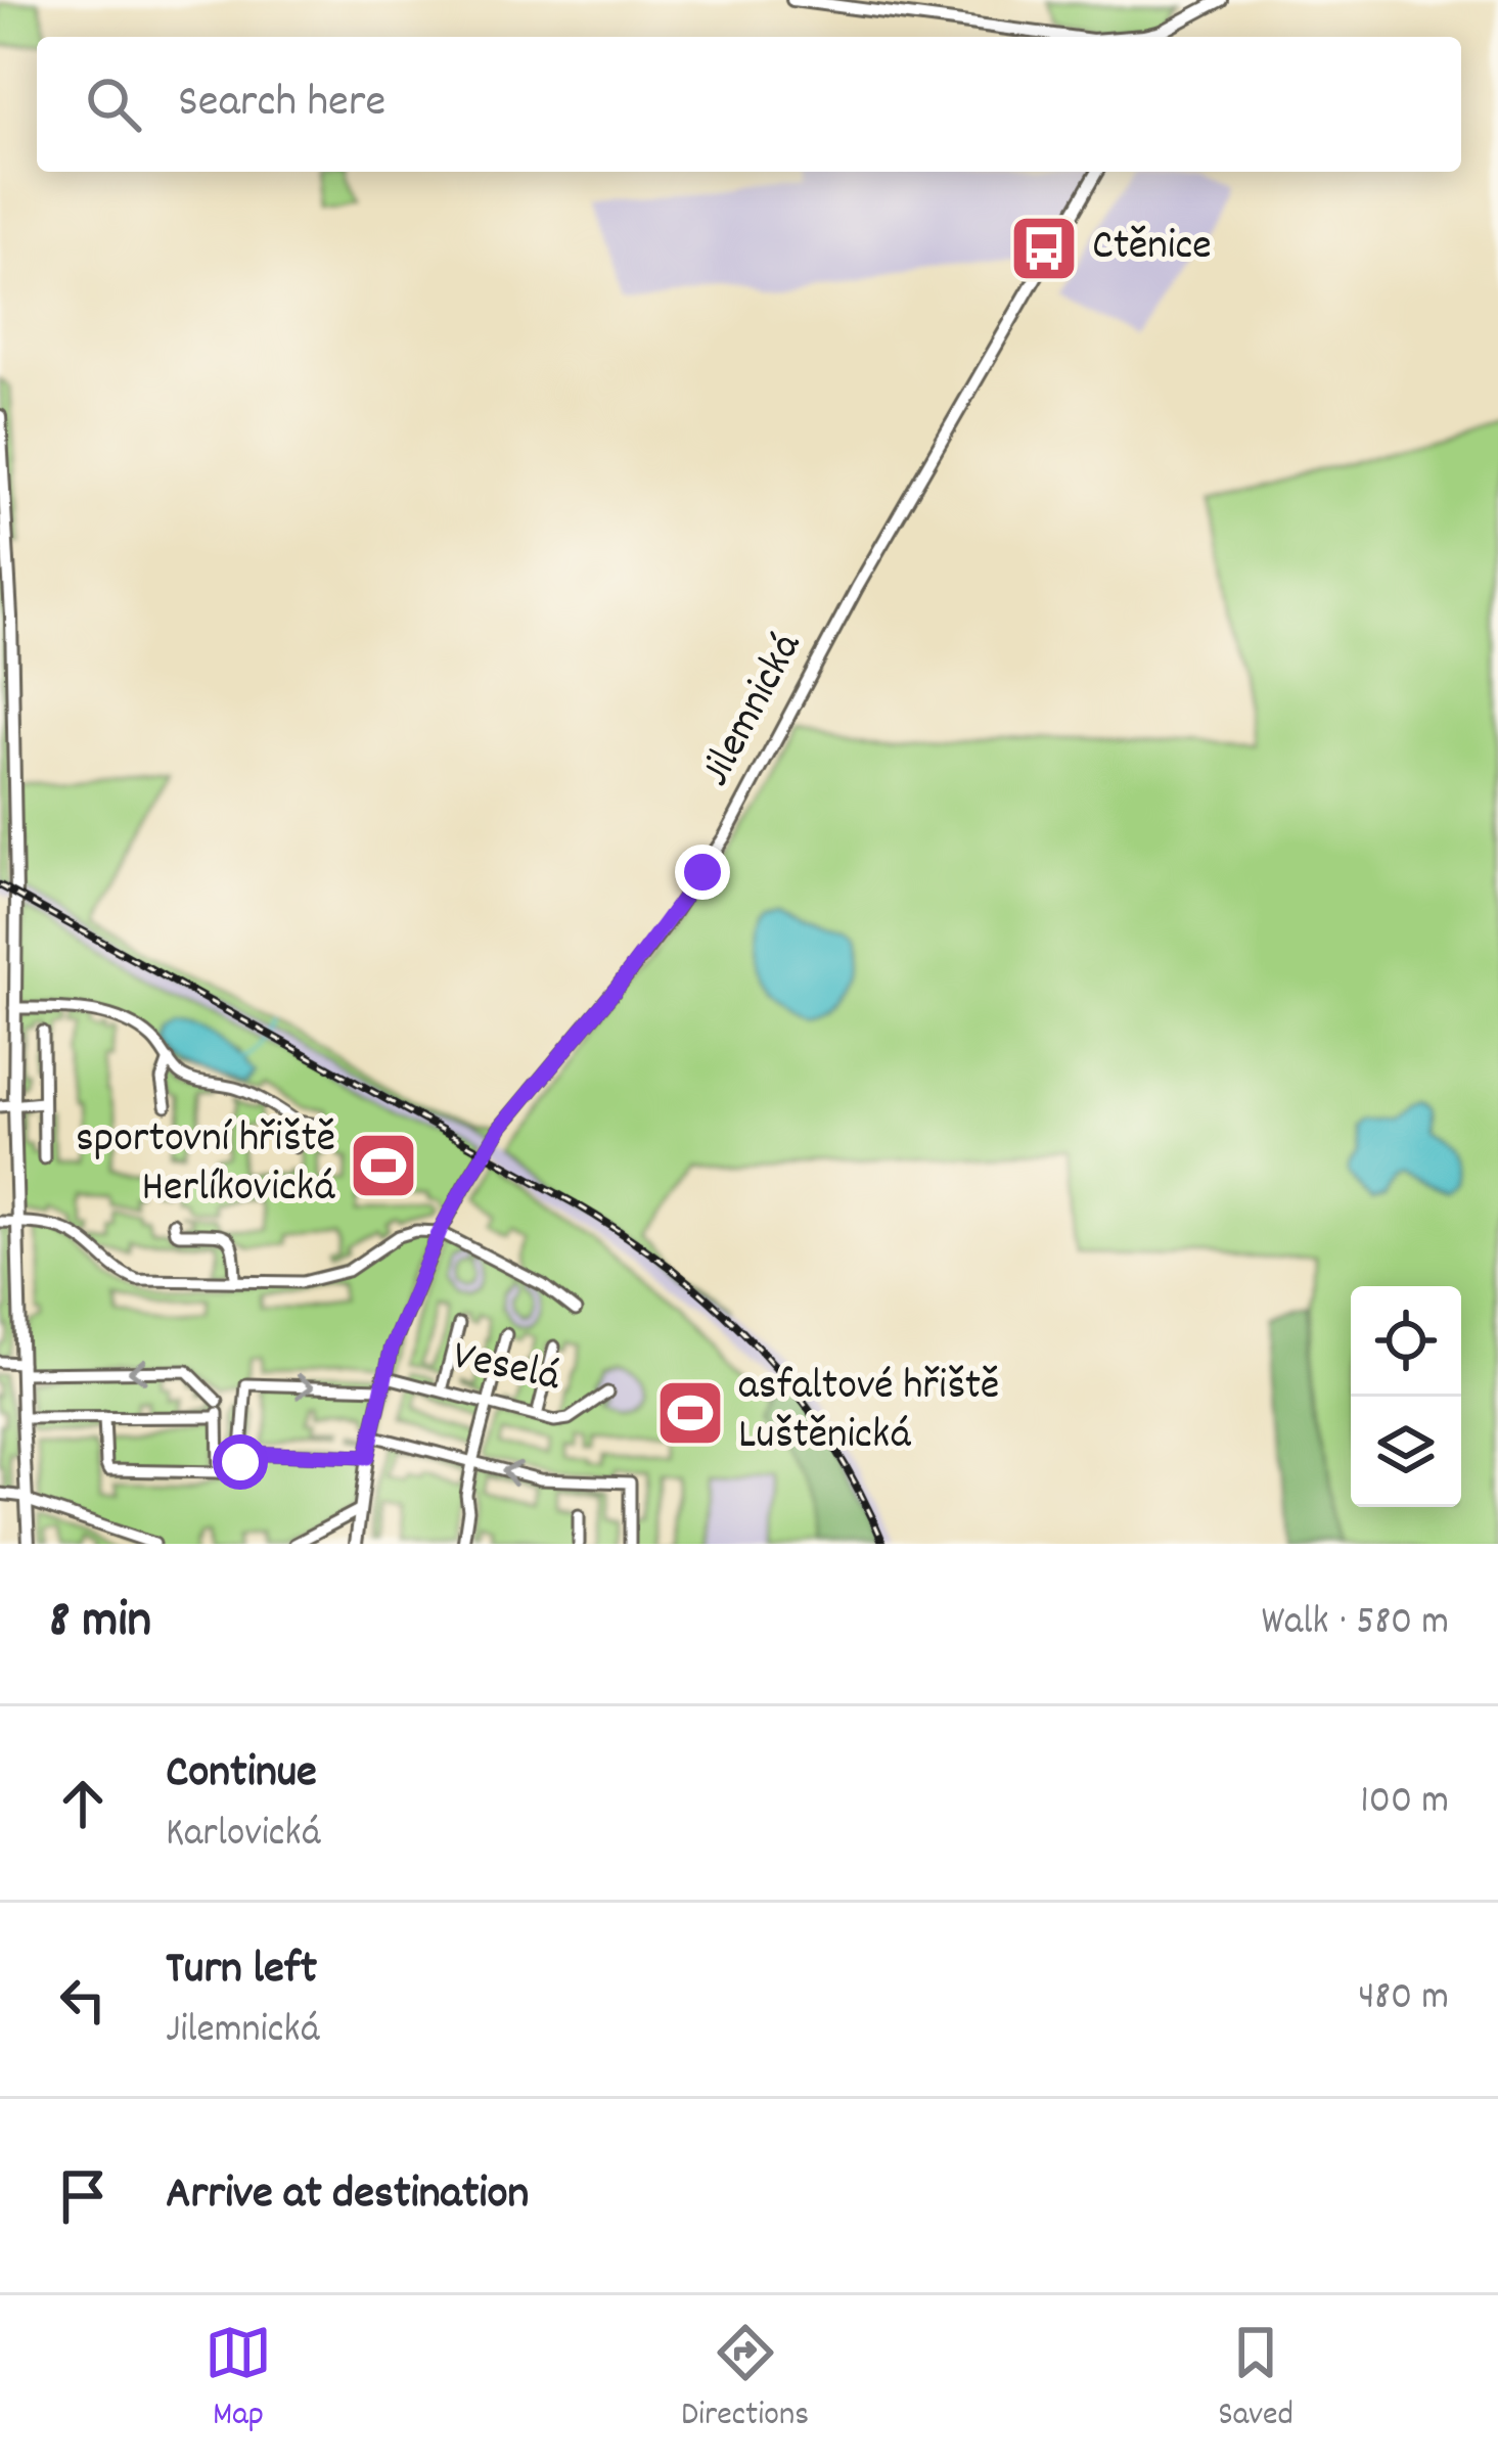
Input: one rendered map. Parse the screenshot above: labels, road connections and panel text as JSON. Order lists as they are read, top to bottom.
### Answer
{
  "streets": {
    "street": ["Jilemnická", "Veselá"]
  },
  "crossings": [
    ["Jilemnická", "Veselá"]
  ],
  "places": {
    "bus stop": ["Ctěnice"],
    "sports": ["sportovní hřiště Herlíkovická", "asfaltové hřiště Luštěnická"]
  },
  "page": {
    "search": "Search here",
    "heading": ["8 min", "Walk · 580 m"],
    "list": [
      ["Continue", "Karlovická", "100 m"],
      ["Turn left", "Jilemnická", "480 m"],
      "Arrive at destination"
    ],
    "nav": ["Map", "Directions", "Saved"]
  }
}
